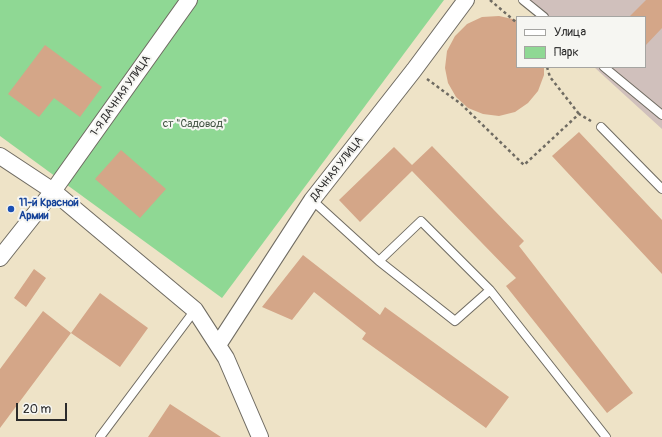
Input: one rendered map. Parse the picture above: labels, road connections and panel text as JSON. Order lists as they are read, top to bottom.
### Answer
{
  "streets": {
    "street": ["1-Я ДАЧНАЯ УЛИЦА", "ДАЧНАЯ УЛИЦА"]
  },
  "parks": ["ст \"Садовод\""],
  "places": ["11-й Красной Армии"],
  "legend": ["Улица", "Парк"],
  "scale_bar": "20 m"
}
